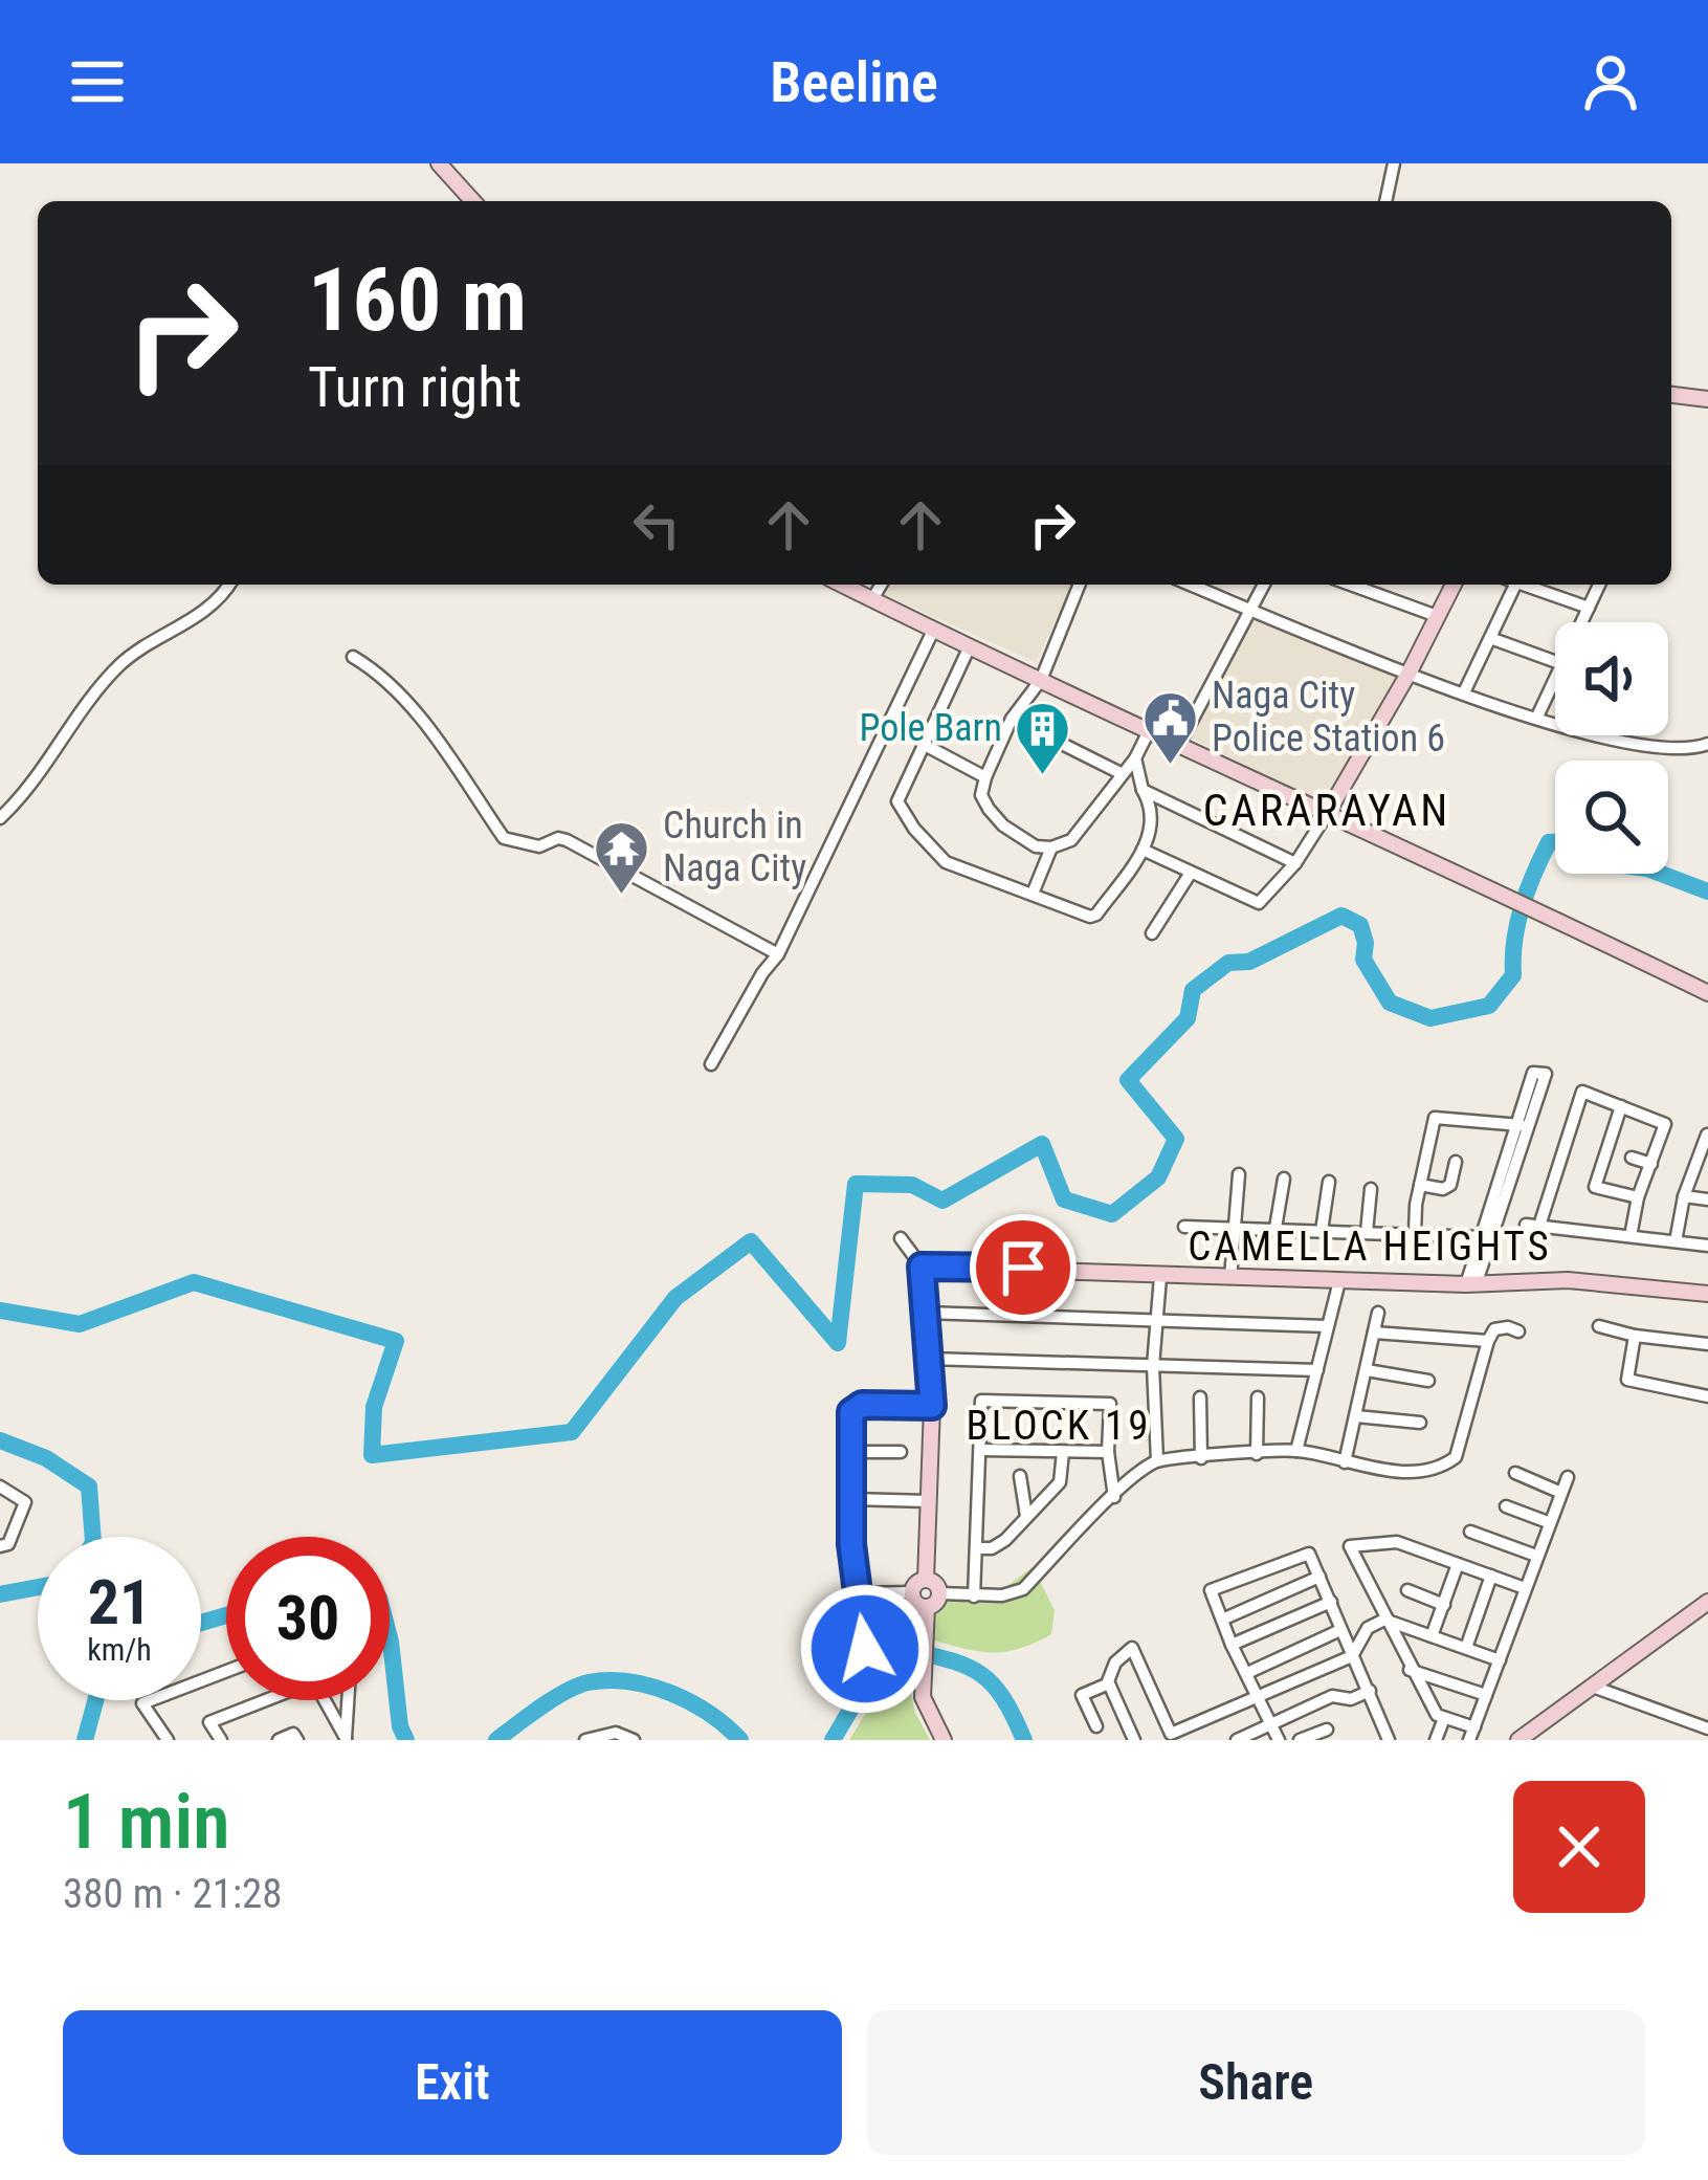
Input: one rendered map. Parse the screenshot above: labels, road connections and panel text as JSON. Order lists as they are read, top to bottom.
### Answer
{
  "districts": ["CARARAYAN", "CAMELLA HEIGHTS", "BLOCK 19"],
  "places": {
    "public building": ["Naga City Police Station 6"],
    "building": ["Pole Barn"],
    "temple": ["Church in Naga City"]
  },
  "page": {
    "header": "Beeline",
    "turn": ["160 m", "Turn right"],
    "speed": "21 km/h",
    "limit": "30",
    "heading": ["1 min", "380 m · 21:28"],
    "buttons": ["Exit", "Share"]
  }
}
